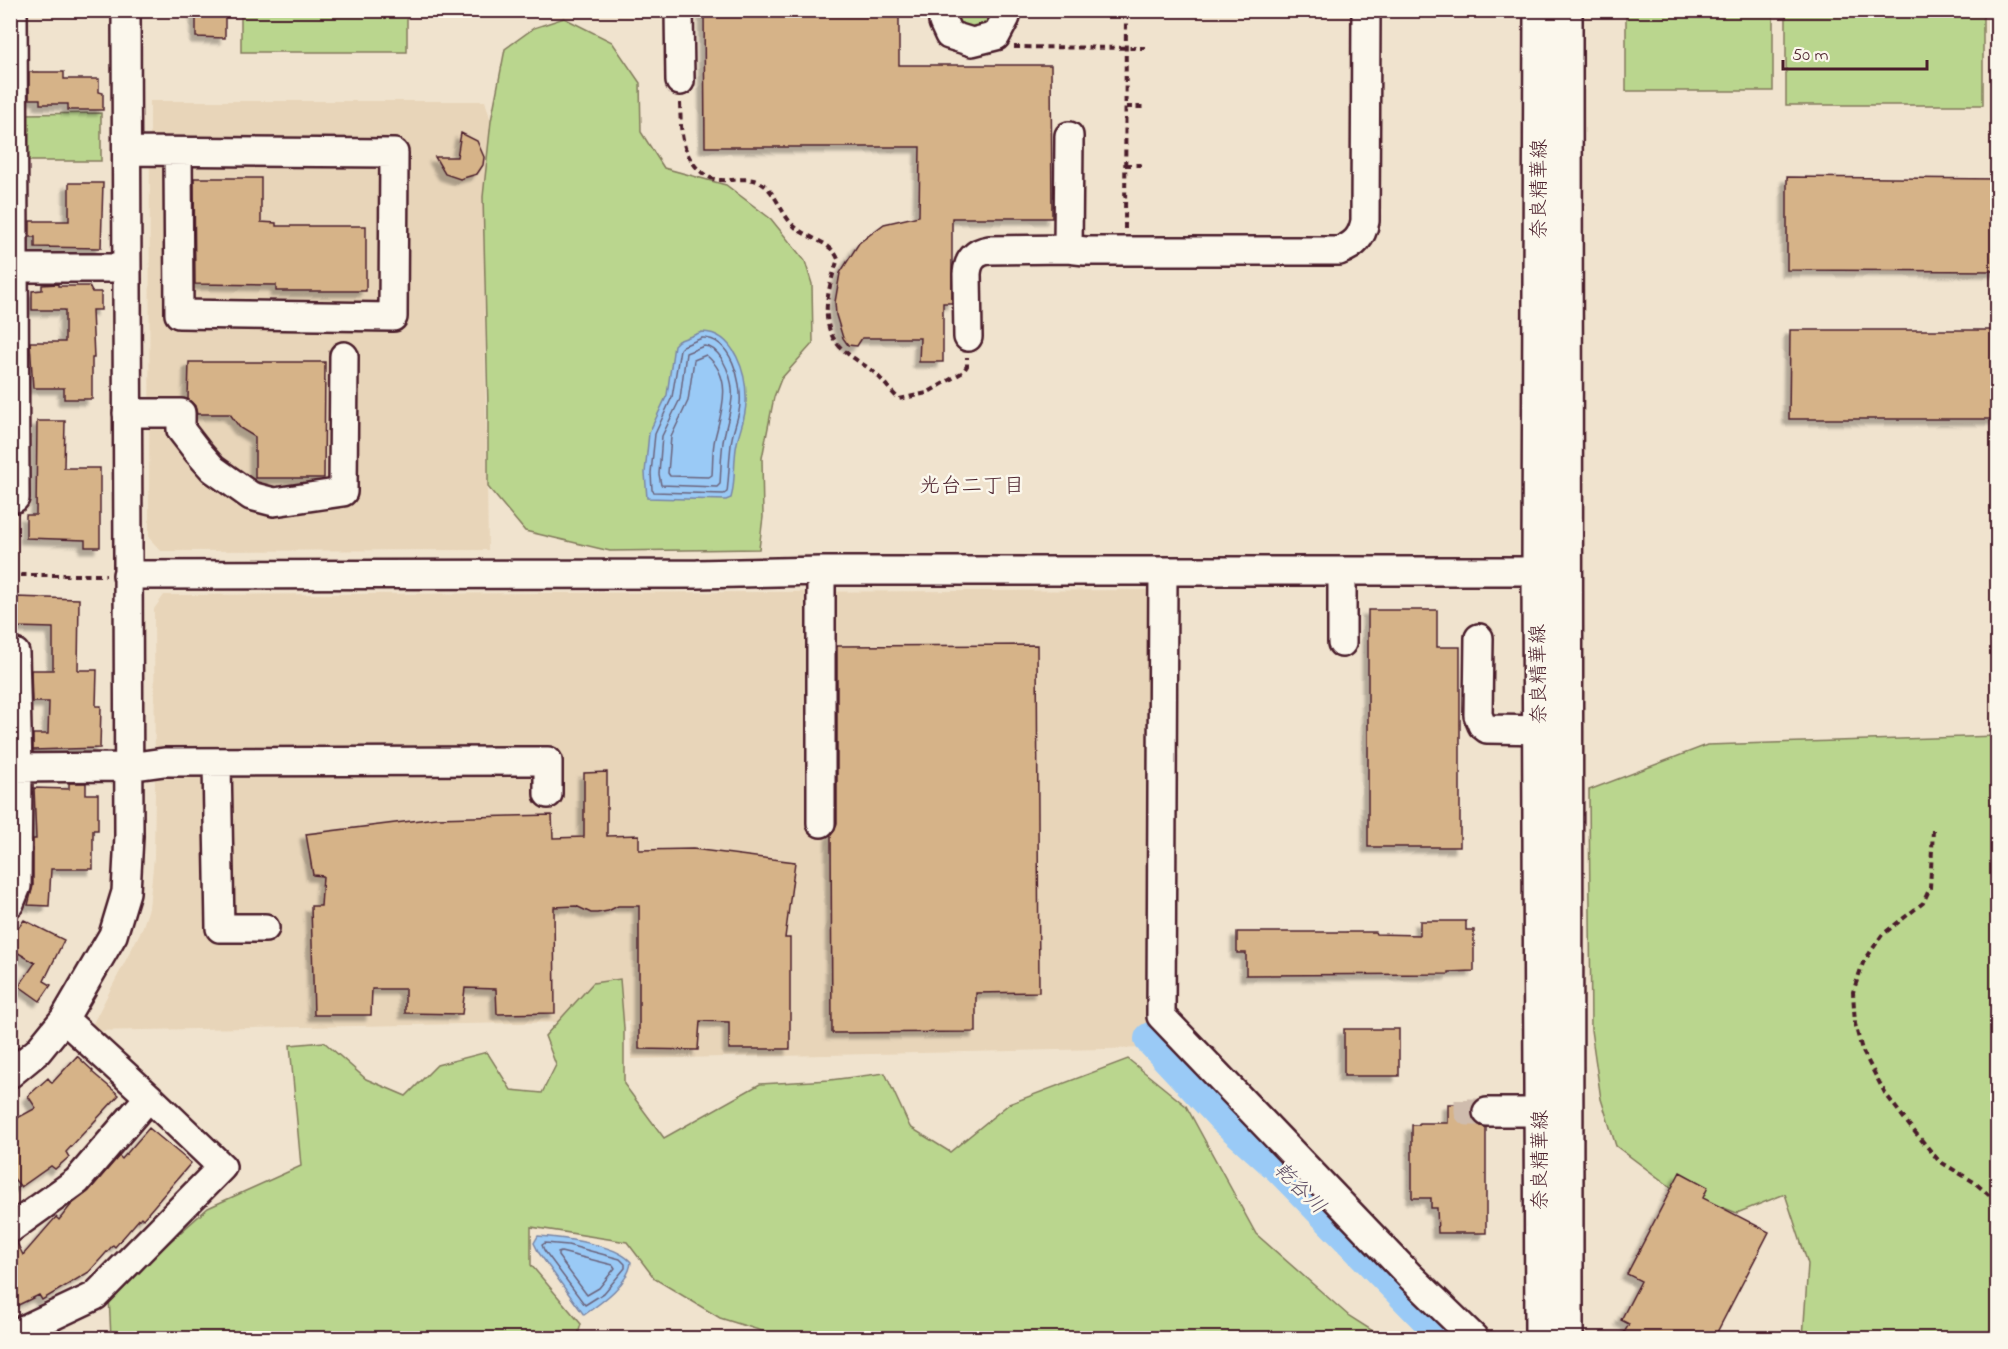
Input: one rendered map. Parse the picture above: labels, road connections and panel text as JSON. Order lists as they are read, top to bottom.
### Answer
{
  "streets": {
    "main road": ["奈良精華線"]
  },
  "districts": ["光台二丁目"],
  "water": ["乾谷川"],
  "scale_bar": "50 m"
}
